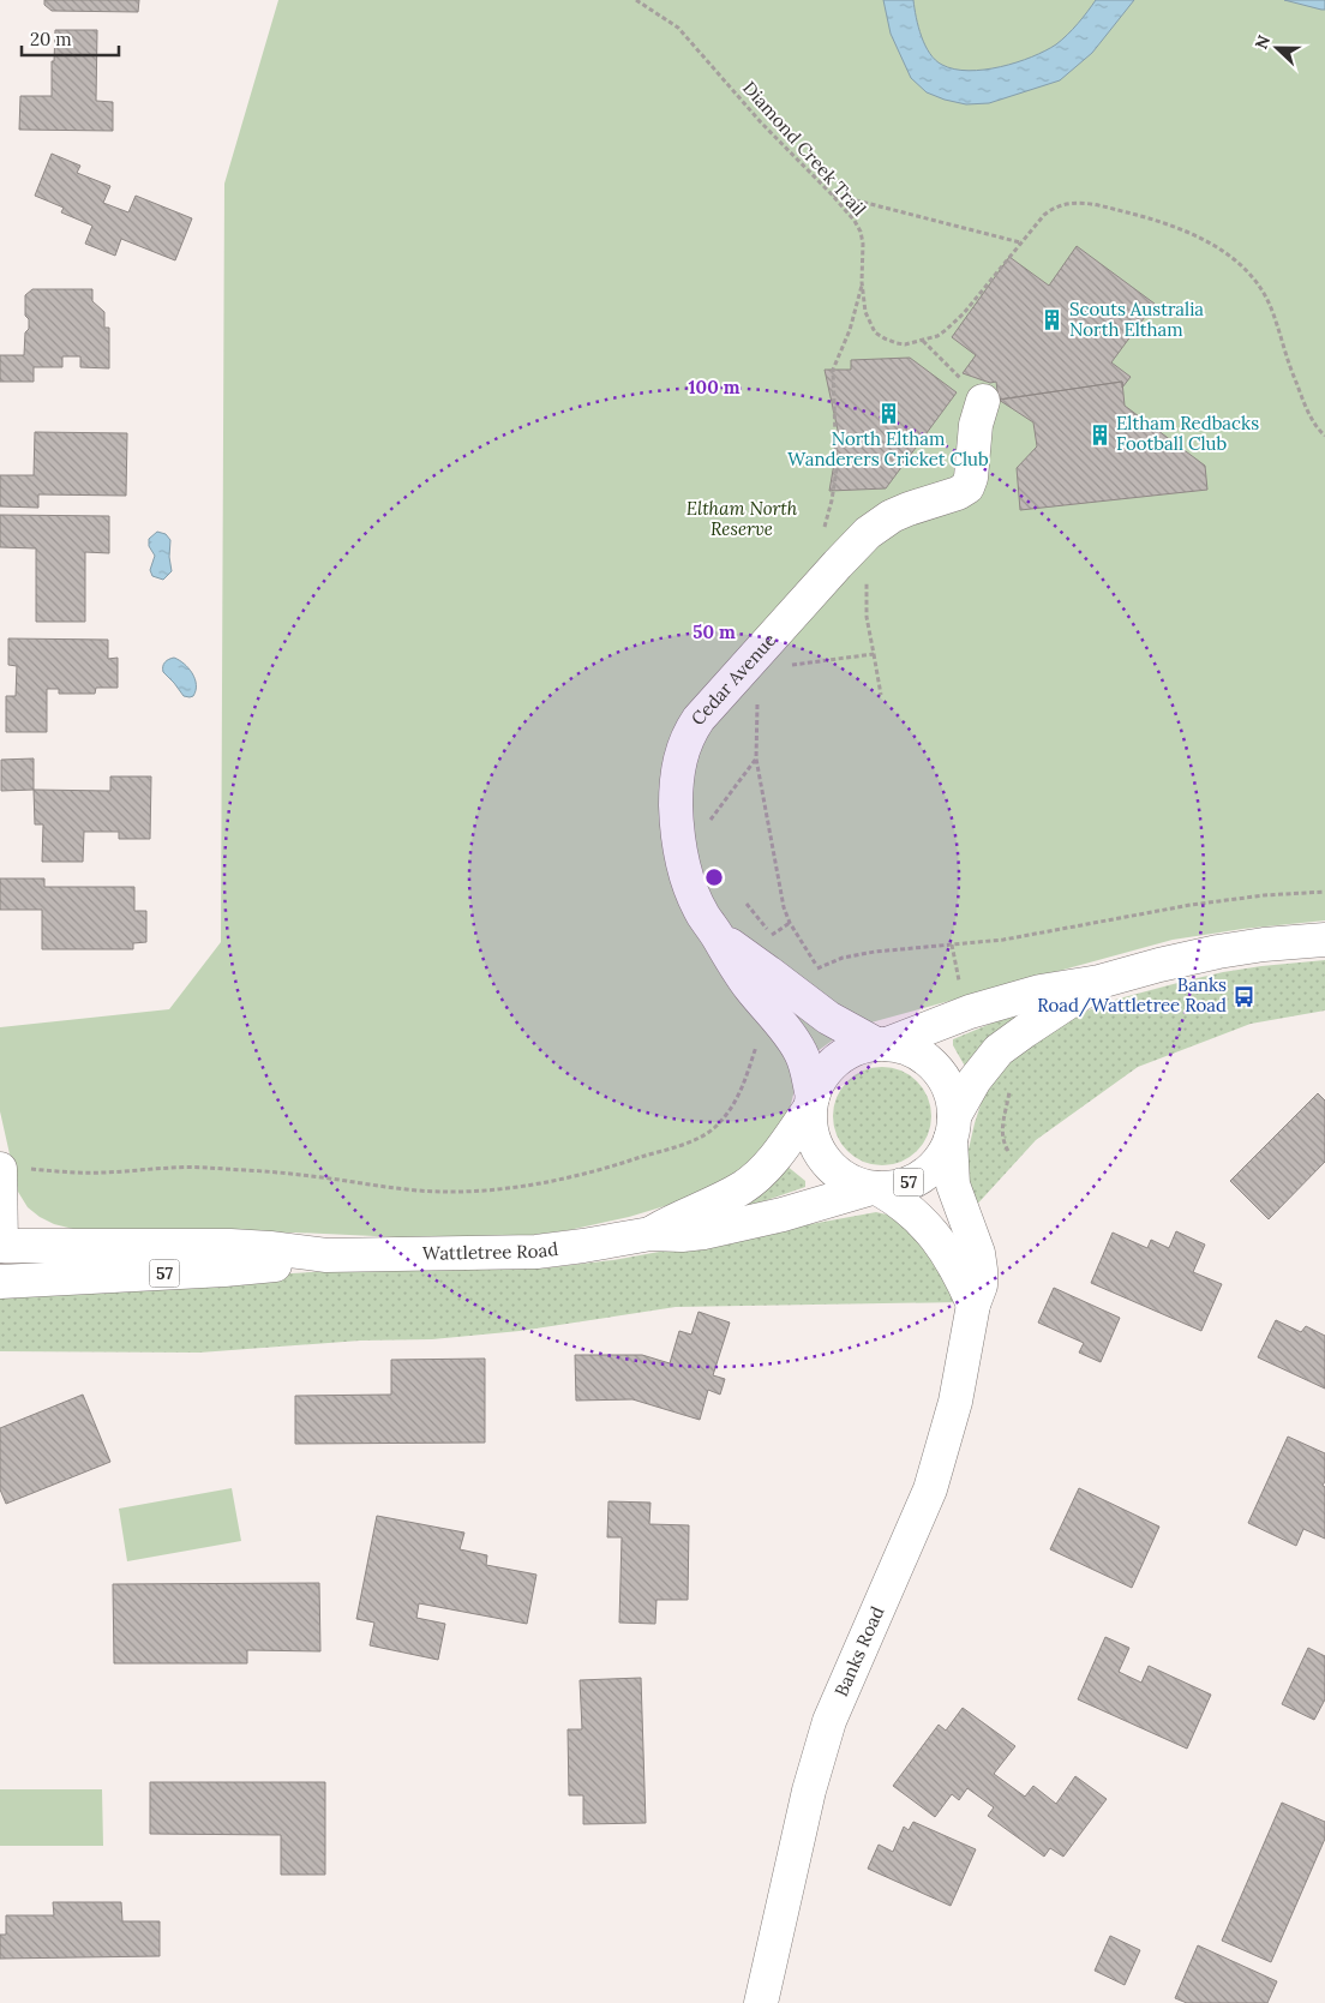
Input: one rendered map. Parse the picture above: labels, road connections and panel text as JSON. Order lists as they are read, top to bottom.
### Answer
{
  "streets": {
    "main road": [
      "Cedar Avenue",
      "57",
      "Wattletree Road",
      "Banks Road"
    ],
    "path": ["Diamond Creek Trail"]
  },
  "crossings": [
    ["Cedar Avenue", "57"],
    ["Cedar Avenue", "Wattletree Road"],
    ["Cedar Avenue", "Banks Road"],
    ["57", "Wattletree Road"],
    ["57", "Banks Road"],
    ["Wattletree Road", "Banks Road"]
  ],
  "parks": ["Eltham North Reserve"],
  "places": {
    "building": ["Scouts Australia North Eltham", "North Eltham Wanderers Cricket Club", "Eltham Redbacks Football Club"],
    "bus stop": ["Banks Road/Wattletree Road"]
  },
  "scale_bar": "20 m",
  "north": "left",
  "rings": ["100 m", "50 m"]
}
